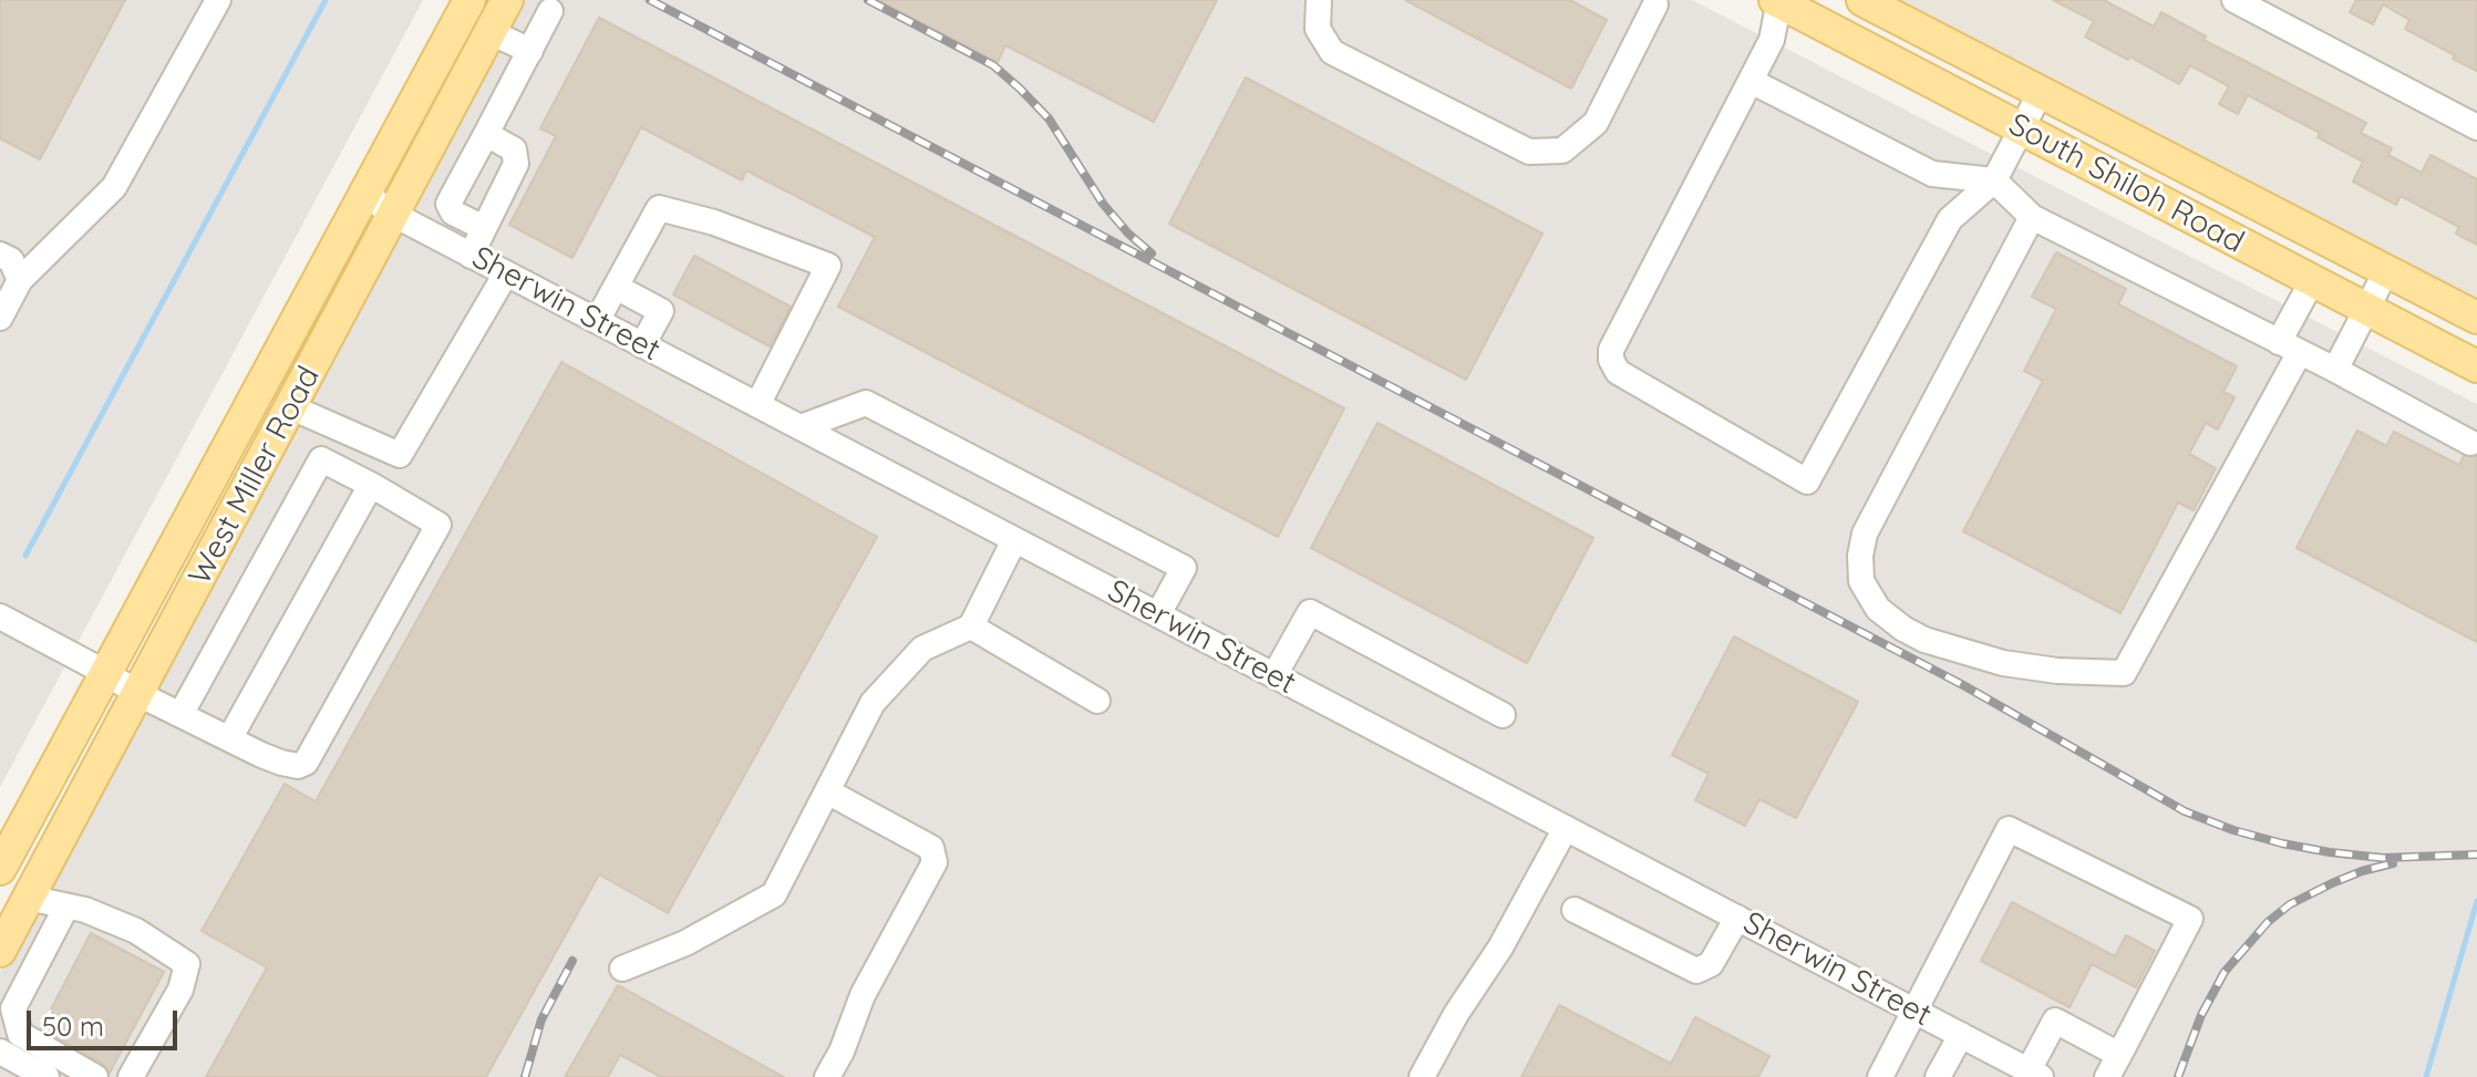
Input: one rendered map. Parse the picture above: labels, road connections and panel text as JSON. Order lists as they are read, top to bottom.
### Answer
{
  "streets": {
    "main road": ["South Shiloh Road", "West Miller Road"],
    "street": ["Sherwin Street"]
  },
  "crossings": [
    ["Sherwin Street", "West Miller Road"]
  ],
  "scale_bar": "50 m"
}
